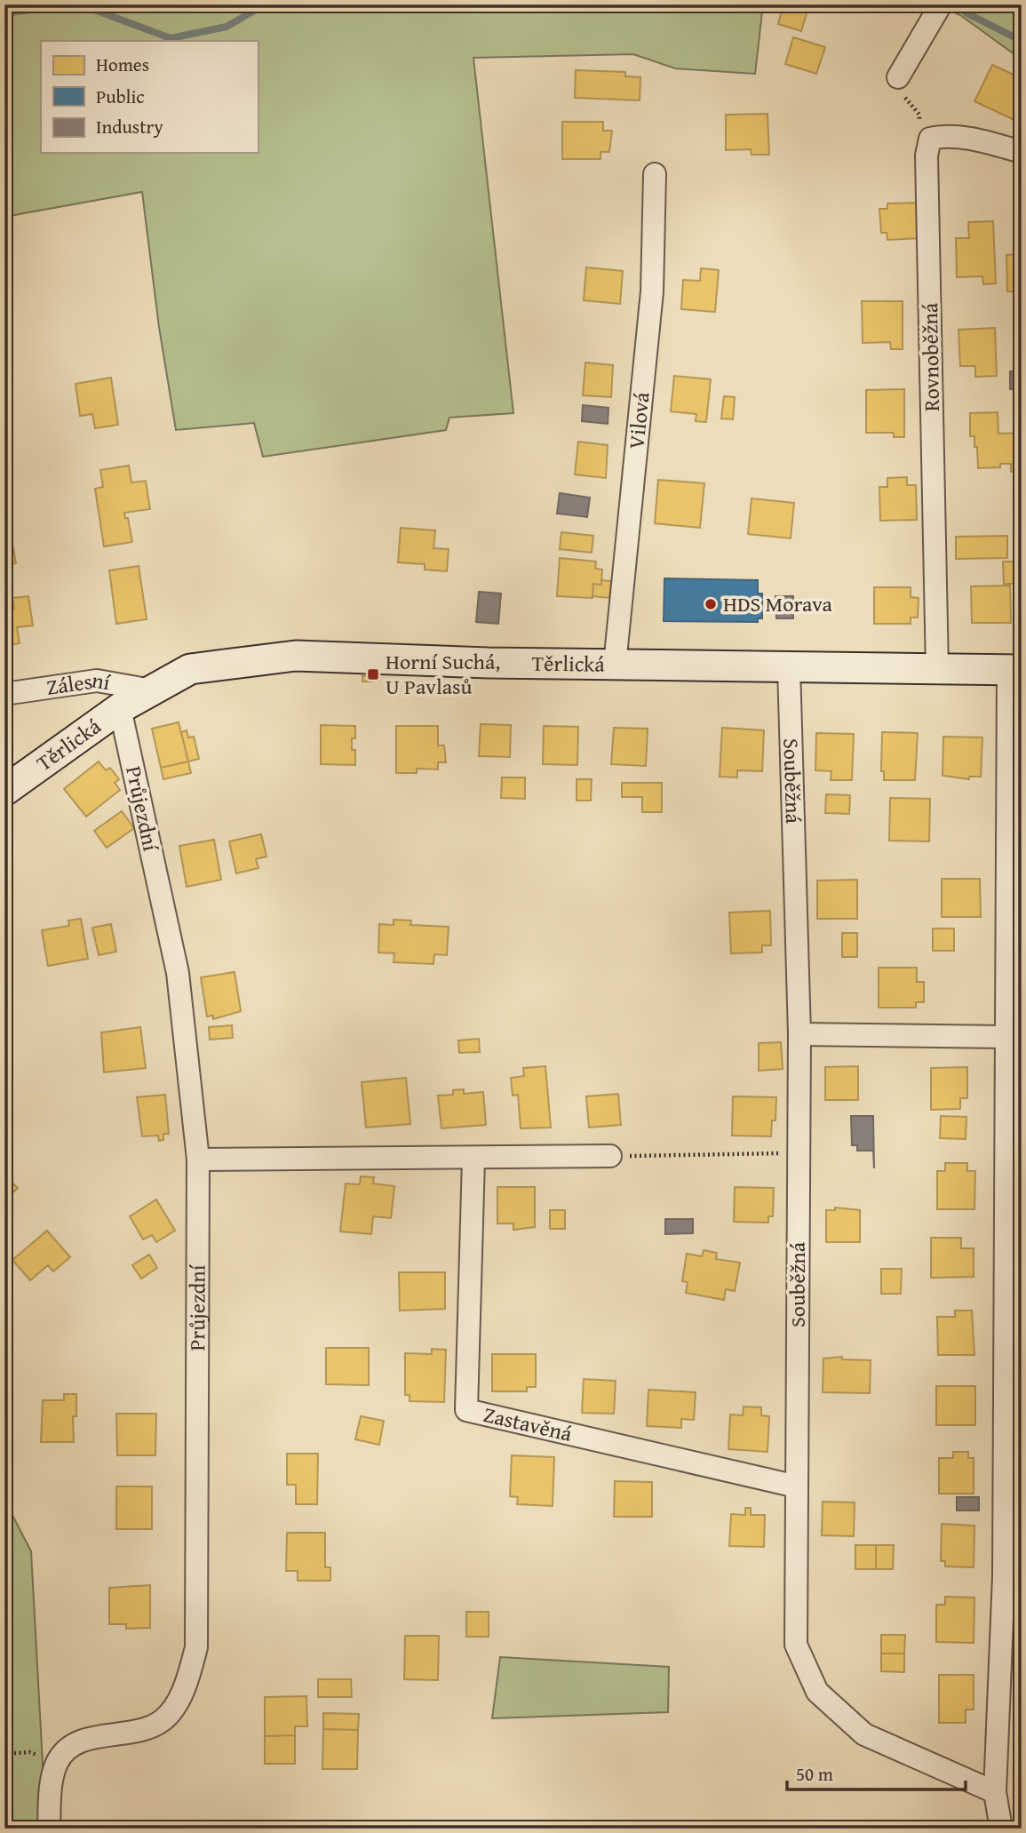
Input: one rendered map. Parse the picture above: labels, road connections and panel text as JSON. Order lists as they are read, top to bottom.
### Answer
{
  "streets": {
    "main road": ["Těrlická"],
    "street": [
      "Rovnoběžná",
      "Vilová",
      "Zálesní",
      "Souběžná",
      "Průjezdní",
      "Zastavěná"
    ]
  },
  "crossings": [
    ["Rovnoběžná", "Těrlická"],
    ["Vilová", "Těrlická"],
    ["Těrlická", "Zálesní"],
    ["Těrlická", "Souběžná"],
    ["Těrlická", "Průjezdní"],
    ["Souběžná", "Zastavěná"]
  ],
  "places": {
    "other": ["HDS Morava"],
    "transit": ["Horní Suchá, U Pavlasů"]
  },
  "legend": ["Homes", "Public", "Industry"],
  "scale_bar": "50 m"
}
